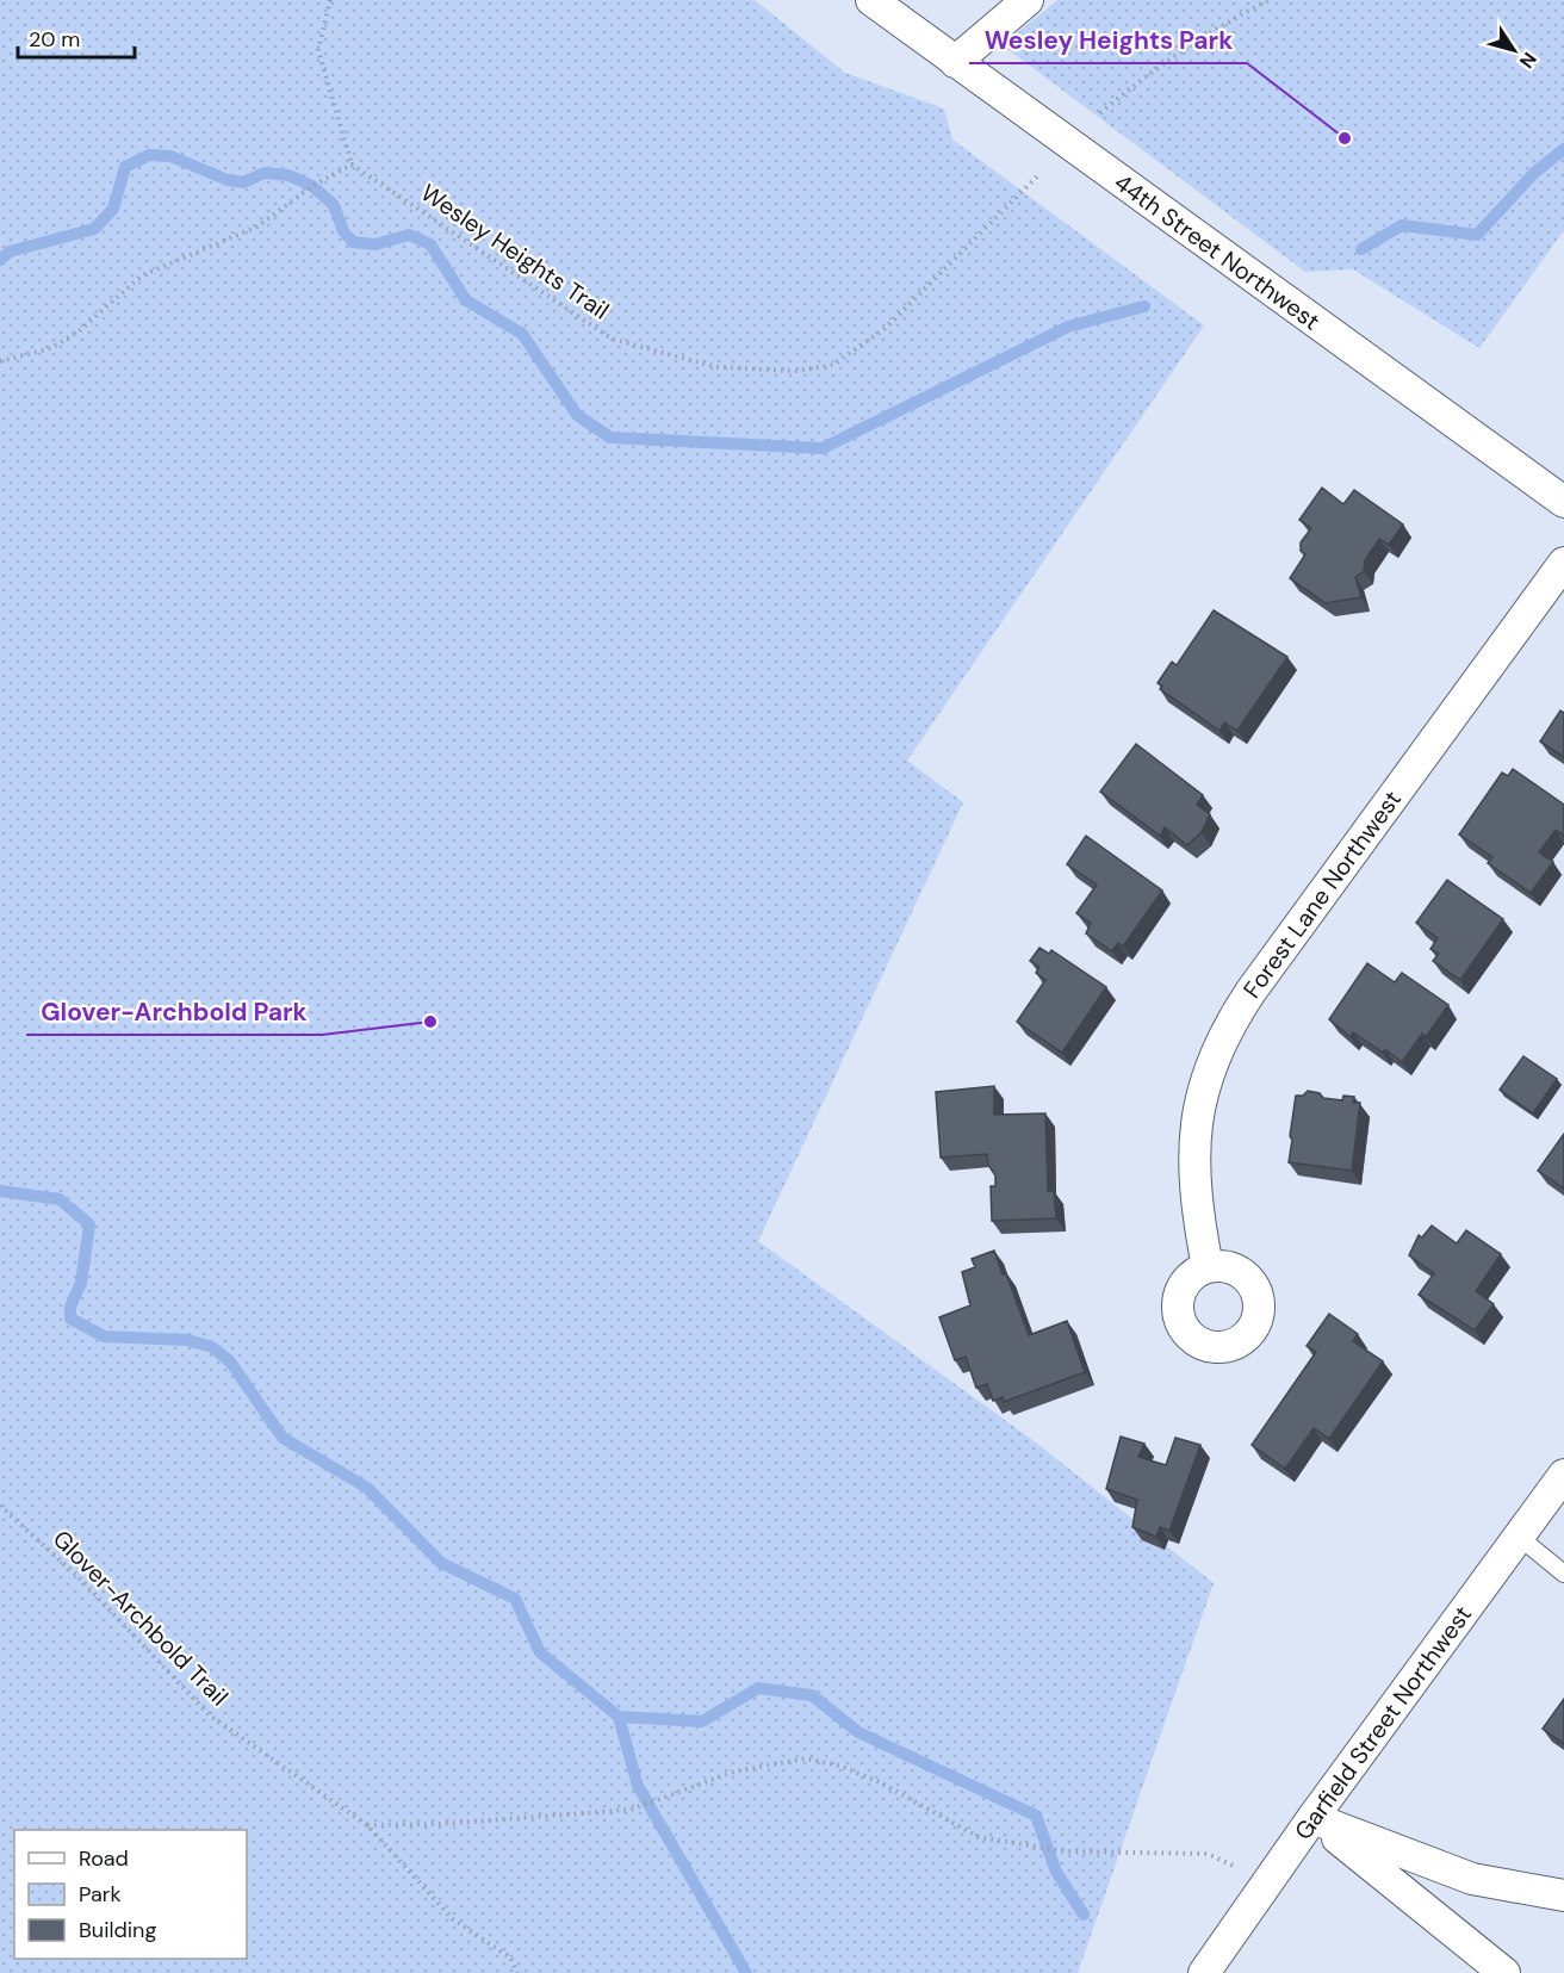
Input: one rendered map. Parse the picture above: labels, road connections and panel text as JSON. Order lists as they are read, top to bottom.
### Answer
{
  "streets": {
    "street": ["44th Street Northwest", "Forest Lane Northwest", "Garfield Street Northwest"],
    "path": ["Wesley Heights Trail", "Glover-Archbold Trail"]
  },
  "places": ["Wesley Heights Park", "Glover-Archbold Park"],
  "legend": ["Road", "Park", "Building"],
  "scale_bar": "20 m",
  "north": "bottom right"
}
